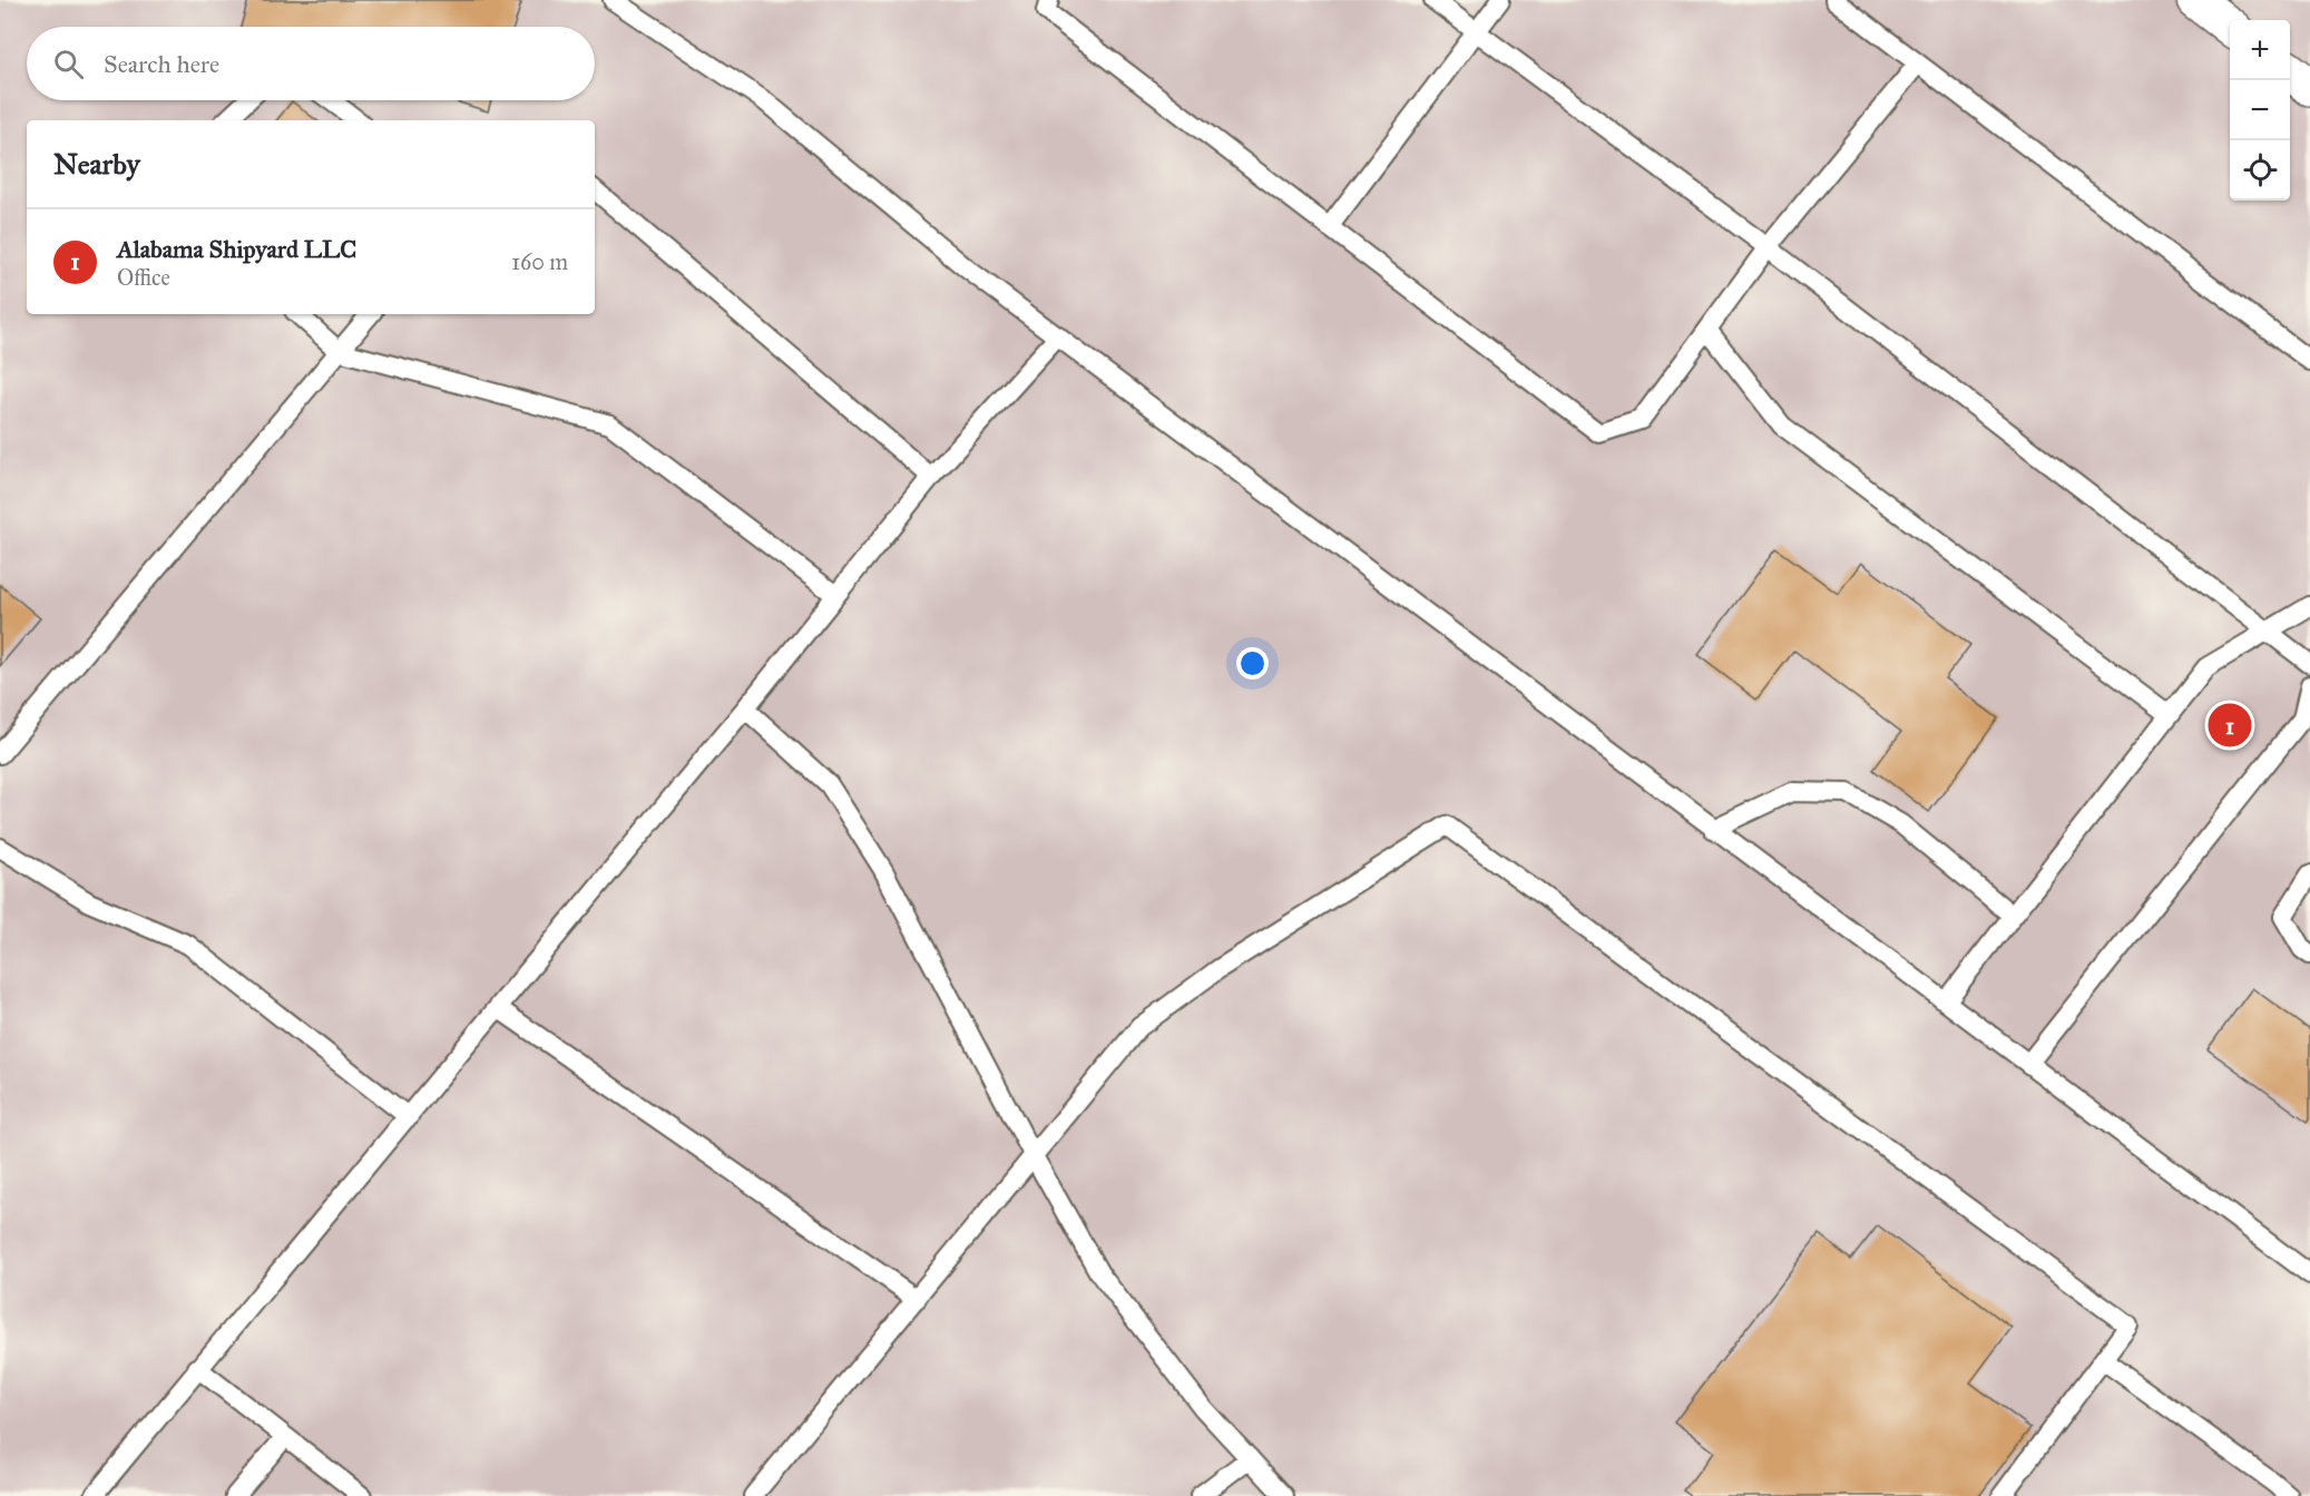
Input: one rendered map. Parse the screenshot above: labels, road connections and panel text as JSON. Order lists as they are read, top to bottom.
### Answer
{
  "page": {
    "map_buttons": ["+", "−"],
    "search": "Search here",
    "heading": "Nearby",
    "list": [
      {
        "mark": "1",
        "name": "Alabama Shipyard LLC",
        "note": "Office",
        "value": "160 m"
      }
    ],
    "pins": "1"
  }
}
